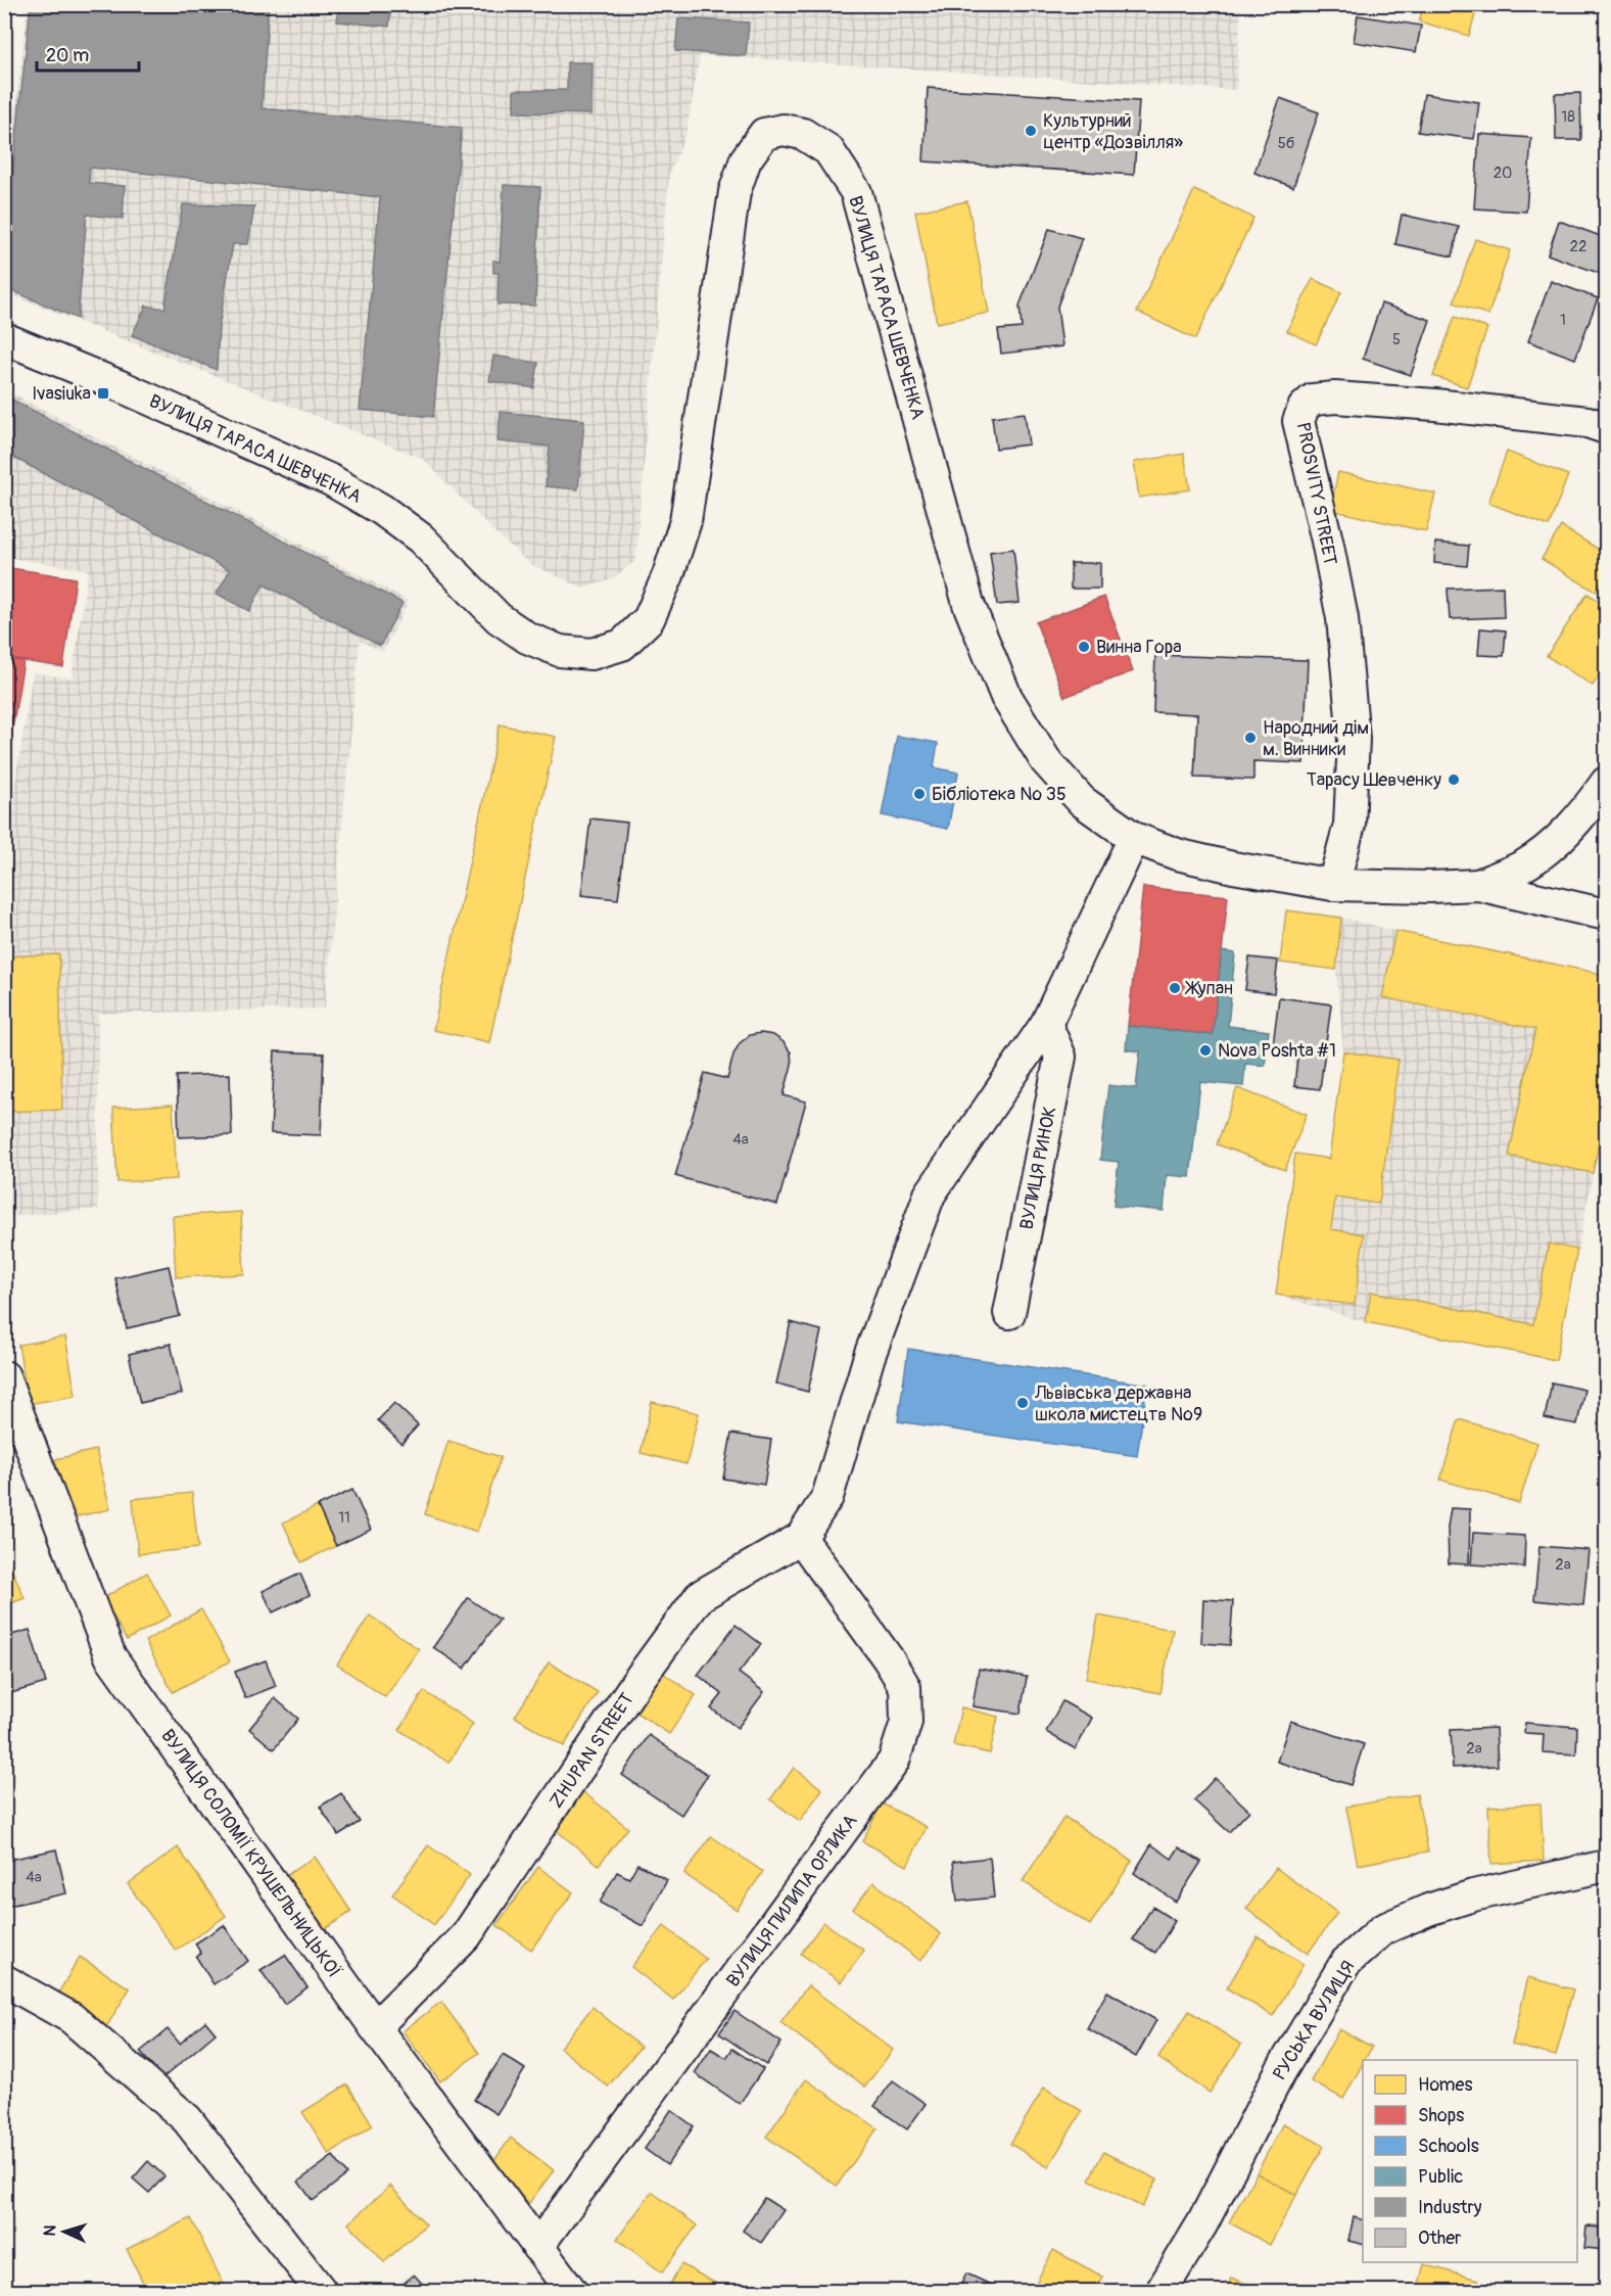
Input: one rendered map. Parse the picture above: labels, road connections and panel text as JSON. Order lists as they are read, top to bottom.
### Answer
{
  "streets": {
    "street": [
      "ВУЛИЦЯ ТАРАСА ШЕВЧЕНКА",
      "PROSVITY STREET",
      "ВУЛИЦЯ РИНОК",
      "ZHUPAN STREET",
      "ВУЛИЦЯ СОЛОМІЇ КРУШЕЛЬНИЦЬКОЇ",
      "ВУЛИЦЯ ПИЛИПА ОРЛИКА",
      "РУСЬКА ВУЛИЦЯ"
    ]
  },
  "crossings": [
    ["ВУЛИЦЯ ТАРАСА ШЕВЧЕНКА", "PROSVITY STREET"],
    ["ВУЛИЦЯ ТАРАСА ШЕВЧЕНКА", "ZHUPAN STREET"],
    ["ВУЛИЦЯ РИНОК", "ZHUPAN STREET"],
    ["ZHUPAN STREET", "ВУЛИЦЯ СОЛОМІЇ КРУШЕЛЬНИЦЬКОЇ"],
    ["ZHUPAN STREET", "ВУЛИЦЯ ПИЛИПА ОРЛИКА"],
    ["ВУЛИЦЯ СОЛОМІЇ КРУШЕЛЬНИЦЬКОЇ", "ВУЛИЦЯ ПИЛИПА ОРЛИКА"]
  ],
  "places": {
    "other": [
      "Культурний центр «Дозвілля»",
      "Винна Гора",
      "Народний дім м. Винники",
      "Тарасу Шевченку",
      "Бібліотека № 35",
      "Жупан",
      "Nova Poshta #1",
      "Львівська державна школа мистецтв №9"
    ],
    "transit": ["Ivasiuka"]
  },
  "house_numbers": [
    "18",
    "5б",
    "20",
    "22",
    "1",
    "5",
    "4а",
    "11",
    "2а",
    "2а",
    "4а"
  ],
  "legend": [
    "Homes",
    "Shops",
    "Schools",
    "Public",
    "Industry",
    "Other"
  ],
  "scale_bar": "20 m",
  "north": "left"
}
